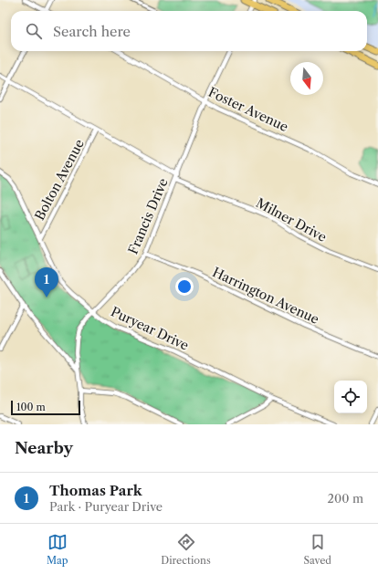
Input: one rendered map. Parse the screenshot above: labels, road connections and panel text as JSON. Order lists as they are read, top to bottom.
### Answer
{
  "streets": {
    "street": [
      "Foster Avenue",
      "Bolton Avenue",
      "Francis Drive",
      "Milner Drive",
      "Harrington Avenue",
      "Puryear Drive"
    ]
  },
  "crossings": [
    ["Foster Avenue", "Francis Drive"],
    ["Bolton Avenue", "Milner Drive"],
    ["Bolton Avenue", "Puryear Drive"],
    ["Francis Drive", "Milner Drive"],
    ["Francis Drive", "Harrington Avenue"],
    ["Francis Drive", "Puryear Drive"]
  ],
  "scale_bar": "100 m",
  "north": "bottom",
  "page": {
    "search": "Search here",
    "pins": "1",
    "scale": "100 m",
    "heading": "Nearby",
    "list": [
      {
        "mark": "1",
        "name": "Thomas Park",
        "note": "Park · Puryear Drive",
        "value": "200 m"
      }
    ],
    "nav": ["Map", "Directions", "Saved"]
  }
}
